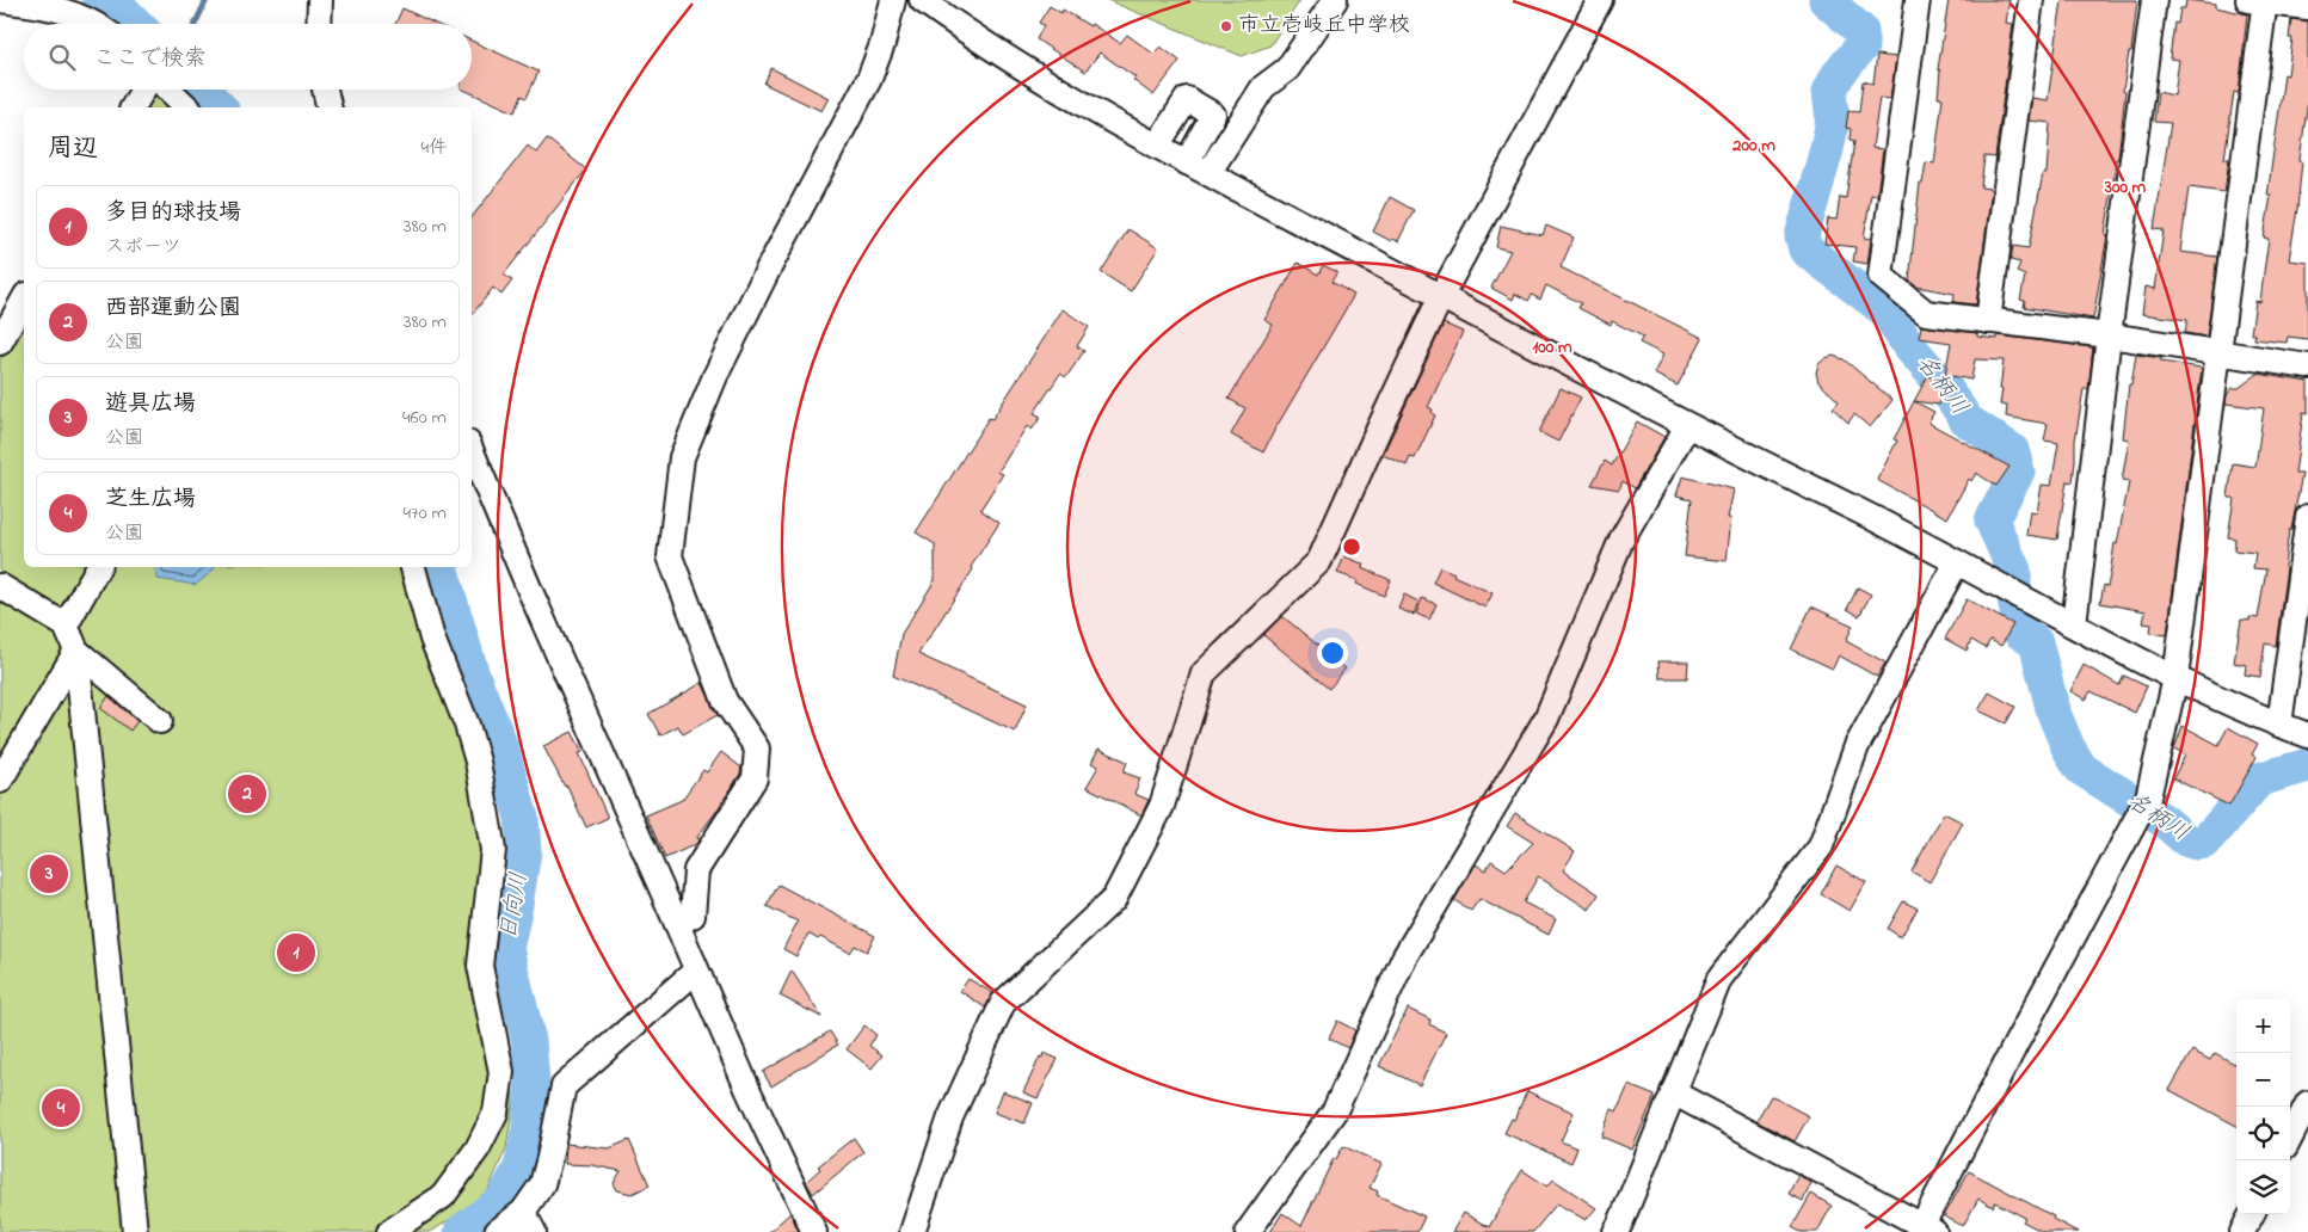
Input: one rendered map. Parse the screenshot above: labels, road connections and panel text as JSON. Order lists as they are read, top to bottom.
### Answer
{
  "water": ["名柄川", "日向川"],
  "places": ["市立壱岐丘中学校"],
  "page": {
    "search": "ここで検索",
    "heading": ["周辺", "4件"],
    "list": [
      {
        "mark": "1",
        "name": "多目的球技場",
        "note": "スポーツ",
        "value": "380 m"
      },
      {
        "mark": "2",
        "name": "西部運動公園",
        "note": "公園",
        "value": "380 m"
      },
      {
        "mark": "3",
        "name": "遊具広場",
        "note": "公園",
        "value": "460 m"
      },
      {
        "mark": "4",
        "name": "芝生広場",
        "note": "公園",
        "value": "470 m"
      }
    ],
    "pins": [
      "2",
      "3",
      "1",
      "4"
    ],
    "map_buttons": ["+", "−"]
  },
  "rings": ["200 m", "300 m", "100 m"]
}
